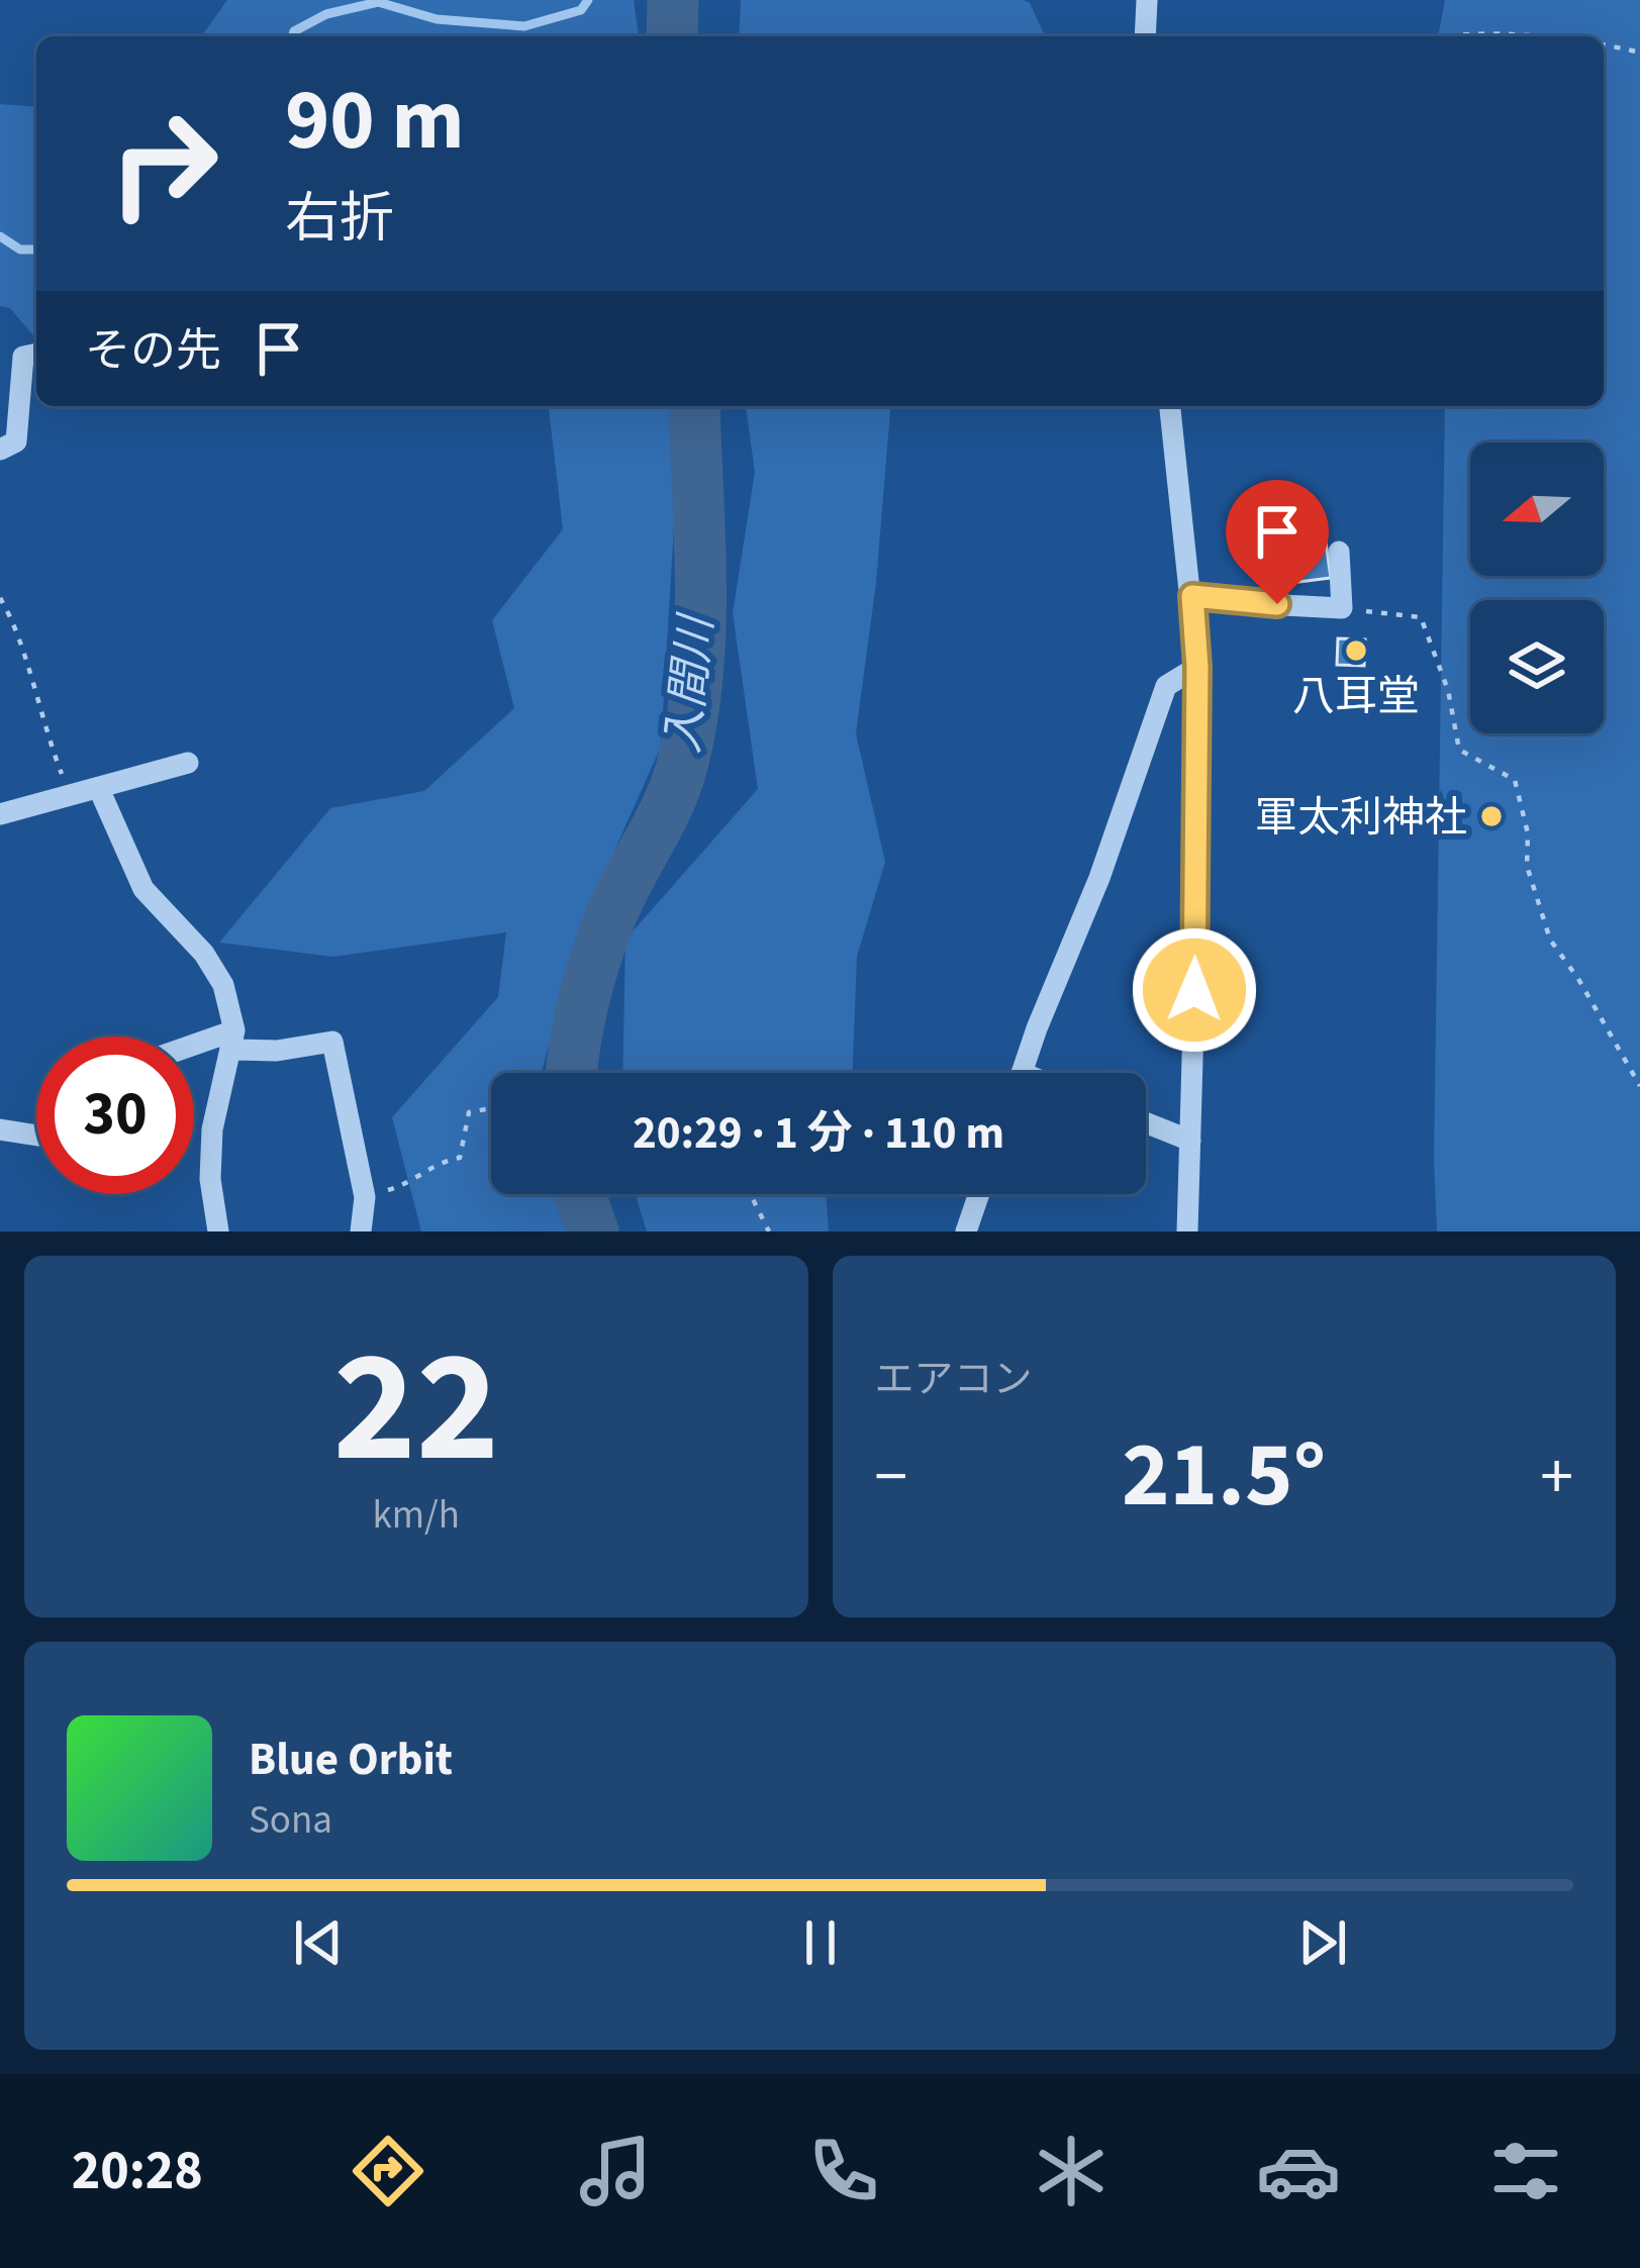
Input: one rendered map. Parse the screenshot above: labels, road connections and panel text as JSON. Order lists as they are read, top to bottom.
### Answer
{
  "water": ["入間川"],
  "places": ["八耳堂", "軍太利神社"],
  "north": "left",
  "page": {
    "turn": ["90 m", "右折"],
    "then": "その先",
    "limit": "30",
    "trip": "20:29 · 1 分 · 110 m",
    "tile": [
      ["22", "km/h"],
      "エアコン"
    ],
    "heat": ["−", "21.5°", "+"],
    "song": ["Blue Orbit", "Sona"],
    "tabs": "20:28"
  }
}
